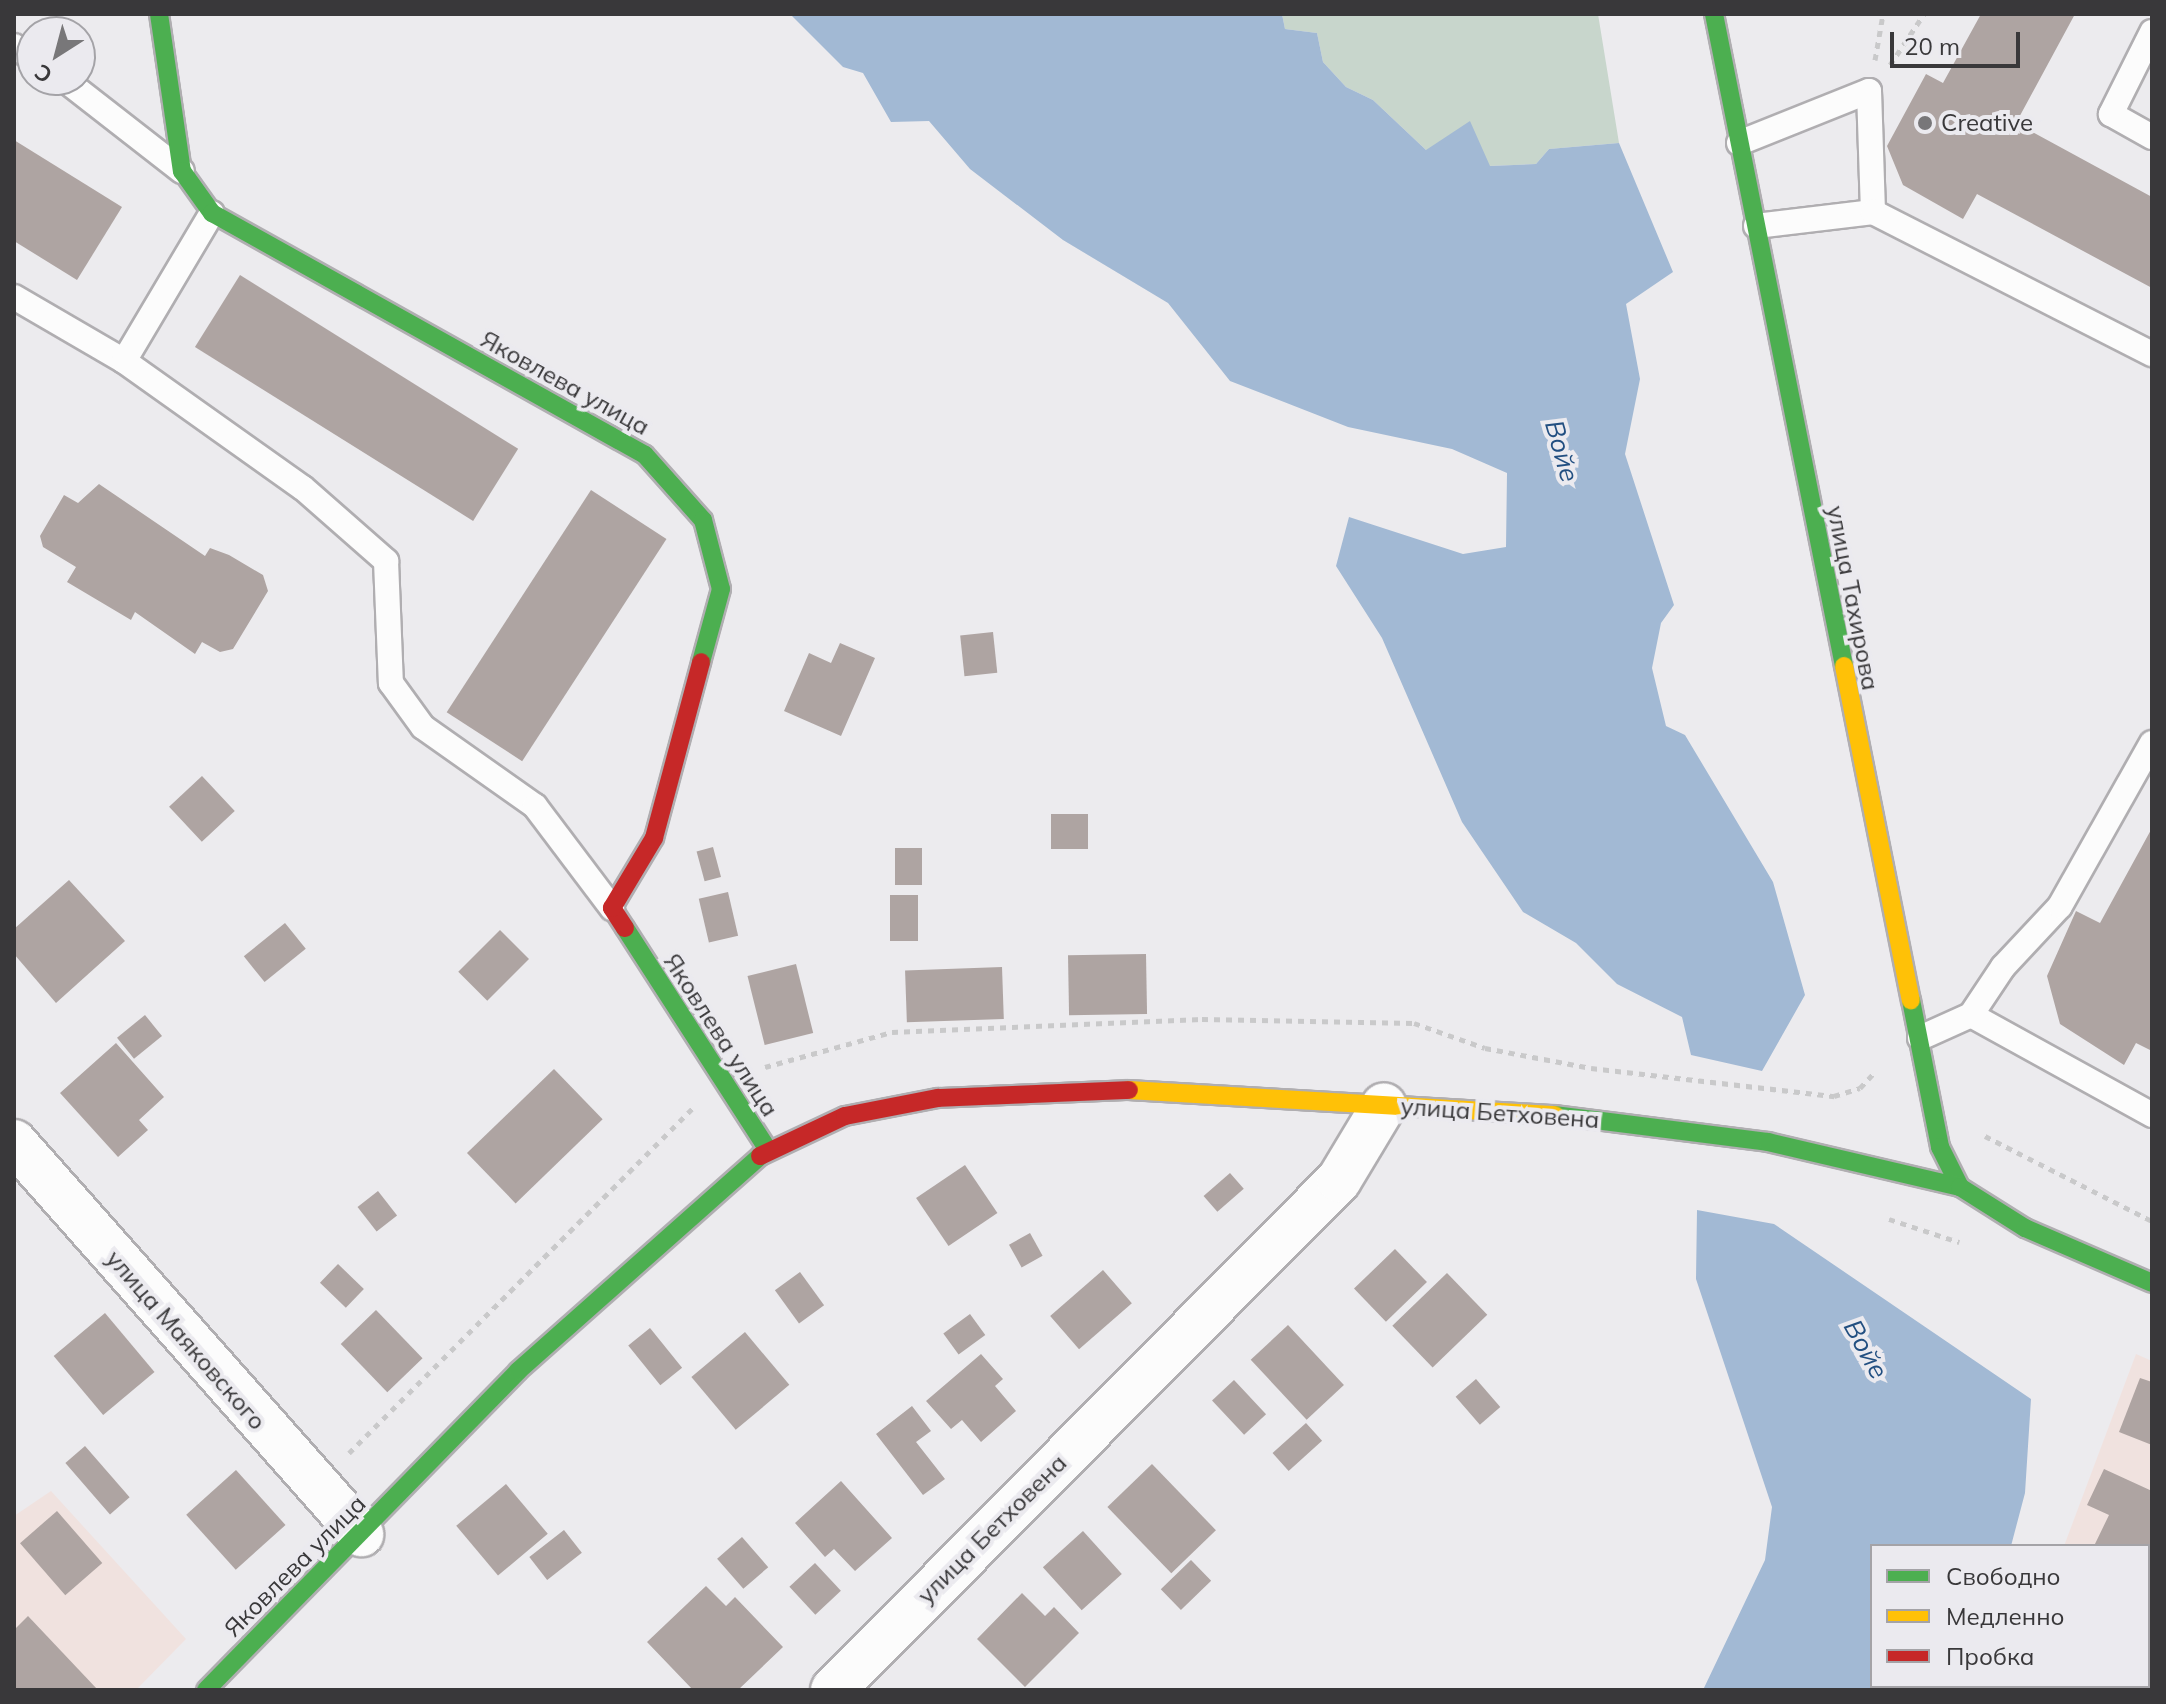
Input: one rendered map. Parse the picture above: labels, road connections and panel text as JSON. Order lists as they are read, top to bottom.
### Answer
{
  "streets": {
    "street": [
      "Яковлева улица",
      "улица Тахирова",
      "улица Бетховена",
      "улица Маяковского"
    ]
  },
  "crossings": [
    ["Яковлева улица", "улица Бетховена"],
    ["Яковлева улица", "улица Маяковского"],
    ["улица Тахирова", "улица Бетховена"]
  ],
  "water": ["Войе"],
  "places": ["Creative"],
  "legend": ["Свободно", "Медленно", "Пробка"],
  "scale_bar": "20 m",
  "north": "bottom left"
}
